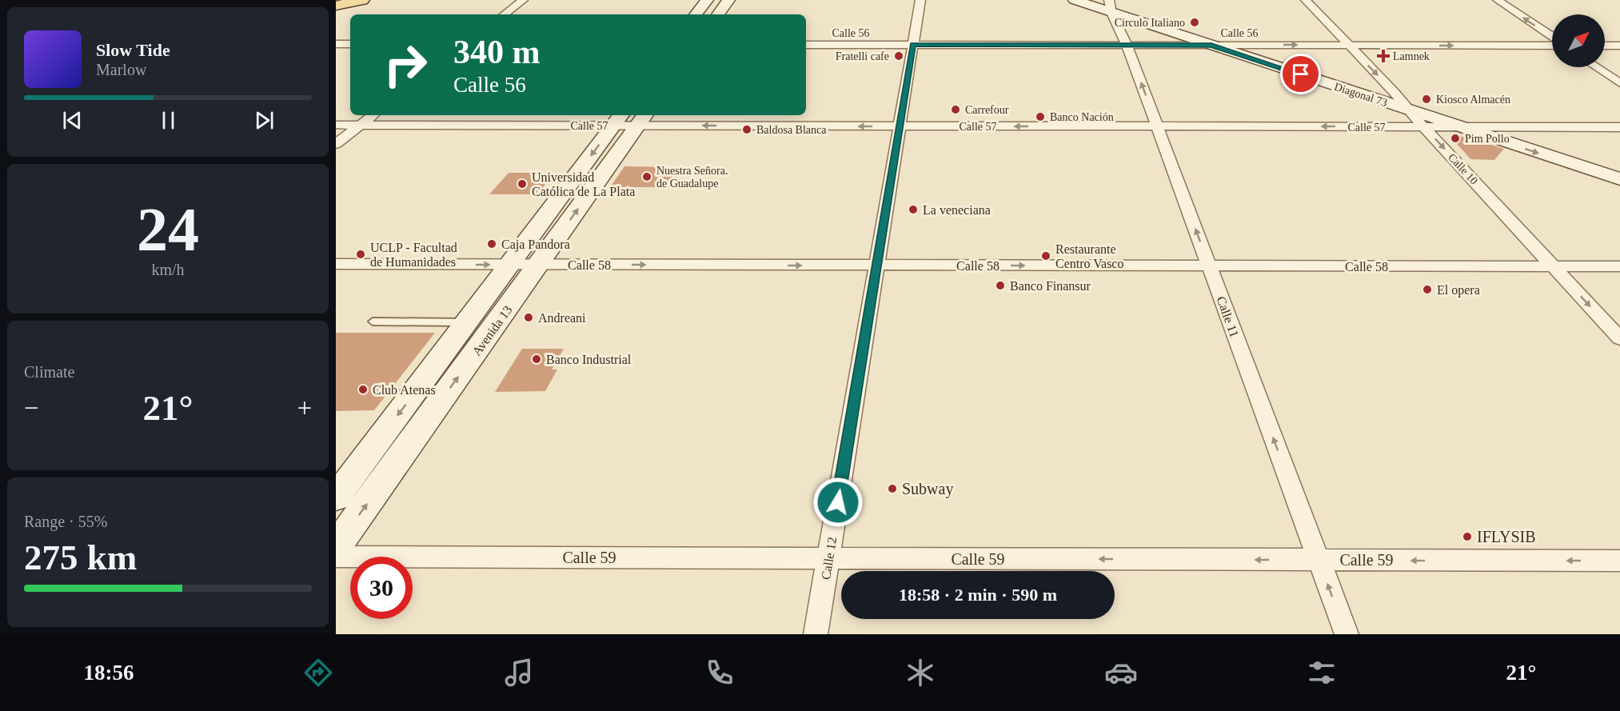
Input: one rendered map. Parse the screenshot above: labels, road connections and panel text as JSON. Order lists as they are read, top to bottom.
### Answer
{
  "streets": {
    "main road": ["Diagonal 73", "Avenida 13"],
    "street": [
      "Calle 56",
      "Calle 57",
      "Calle 10",
      "Calle 58",
      "Calle 11",
      "Calle 59",
      "Calle 12"
    ]
  },
  "crossings": [
    ["Calle 56", "Diagonal 73"],
    ["Calle 56", "Calle 10"],
    ["Calle 56", "Calle 11"],
    ["Calle 56", "Calle 12"],
    ["Diagonal 73", "Calle 57"],
    ["Diagonal 73", "Calle 10"],
    ["Diagonal 73", "Calle 11"],
    ["Calle 57", "Calle 10"],
    ["Calle 57", "Calle 11"],
    ["Calle 57", "Avenida 13"],
    ["Calle 57", "Calle 12"],
    ["Calle 10", "Calle 58"],
    ["Calle 58", "Calle 11"],
    ["Calle 58", "Avenida 13"],
    ["Calle 58", "Calle 12"],
    ["Calle 11", "Calle 59"],
    ["Calle 59", "Calle 12"]
  ],
  "one_way": [
    "Calle 56",
    "Calle 57",
    "Calle 10",
    "Calle 58",
    "Calle 11",
    "Calle 59"
  ],
  "places": {
    "other": [
      "Circulo Italiano",
      "Fratelli cafe",
      "Kiosco Almacén",
      "Carrefour",
      "Banco Nación",
      "Baldosa Blanca",
      "Pim Pollo",
      "Nuestra Señora. de Guadalupe",
      "Universidad Católica de La Plata",
      "La veneciana",
      "Caja Pandora",
      "UCLP - Facultad de Humanidades",
      "Restaurante Centro Vasco",
      "Banco Finansur",
      "El opera",
      "Andreani",
      "Banco Industrial",
      "Club Atenas",
      "Subway",
      "IFLYSIB"
    ],
    "health": ["Lamnek"]
  },
  "north": "top right",
  "page": {
    "turn": ["340 m", "Calle 56"],
    "song": ["Slow Tide", "Marlow"],
    "tile": [
      ["24", "km/h"],
      "Climate",
      ["Range · 55%", "275 km"]
    ],
    "heat": ["−", "21°", "+"],
    "limit": "30",
    "trip": "18:58 · 2 min · 590 m",
    "tabs": ["18:56", "21°"]
  }
}
